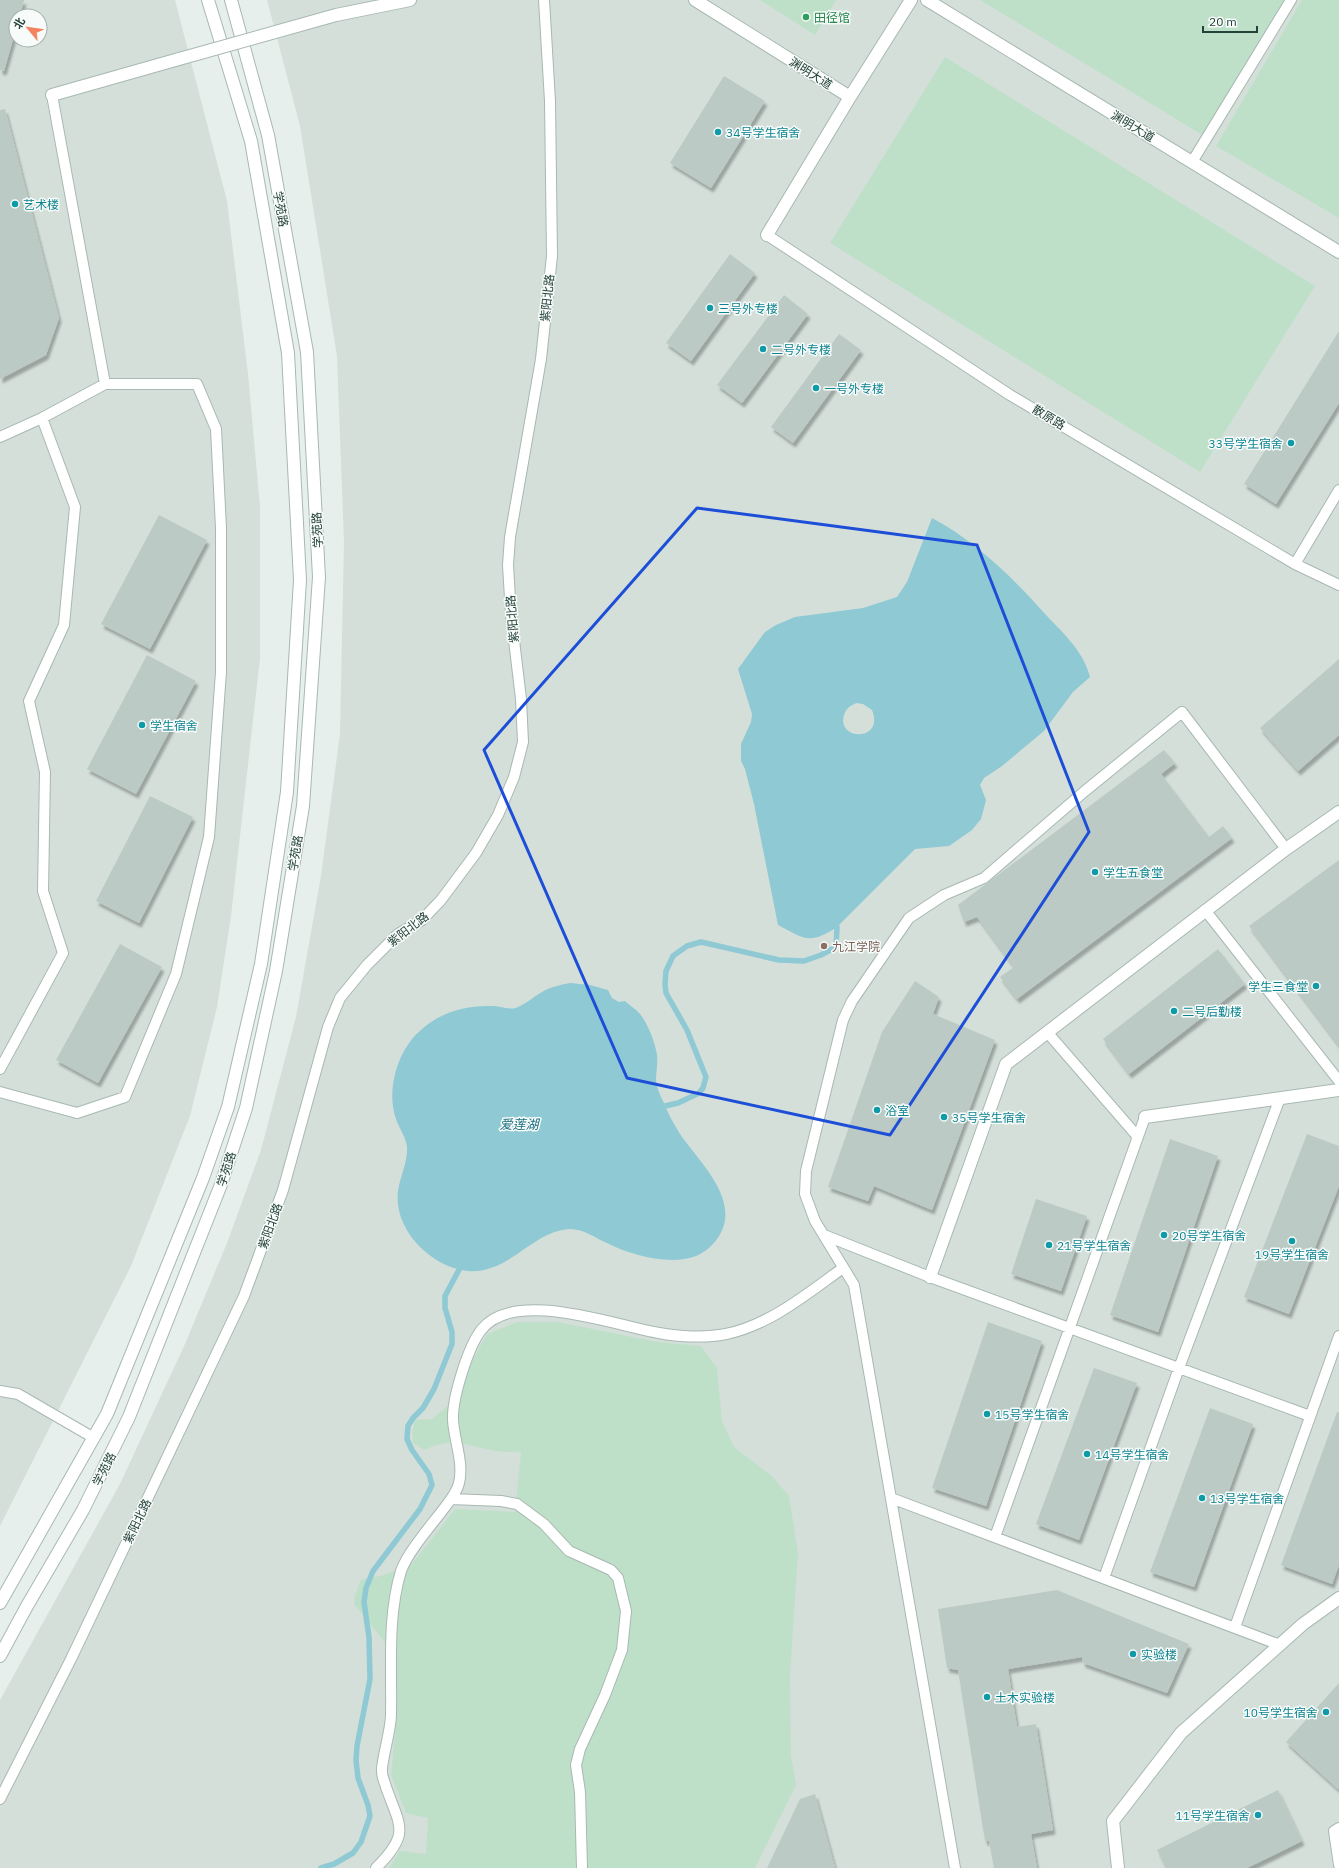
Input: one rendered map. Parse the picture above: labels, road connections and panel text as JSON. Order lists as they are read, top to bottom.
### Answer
{
  "streets": {
    "street": ["渊明大道", "学苑路"],
    "lane": ["紫阳北路", "散原路"]
  },
  "water": ["爱莲湖"],
  "places": [
    "田径馆",
    "34号学生宿舍",
    "艺术楼",
    "三号外专楼",
    "二号外专楼",
    "一号外专楼",
    "33号学生宿舍",
    "学生宿舍",
    "学生五食堂",
    "九江学院",
    "学生三食堂",
    "二号后勤楼",
    "浴室",
    "35号学生宿舍",
    "20号学生宿舍",
    "19号学生宿舍",
    "21号学生宿舍",
    "15号学生宿舍",
    "14号学生宿舍",
    "13号学生宿舍",
    "实验楼",
    "土木实验楼",
    "10号学生宿舍",
    "11号学生宿舍"
  ],
  "scale_bar": "20 m",
  "north": "top left"
}
